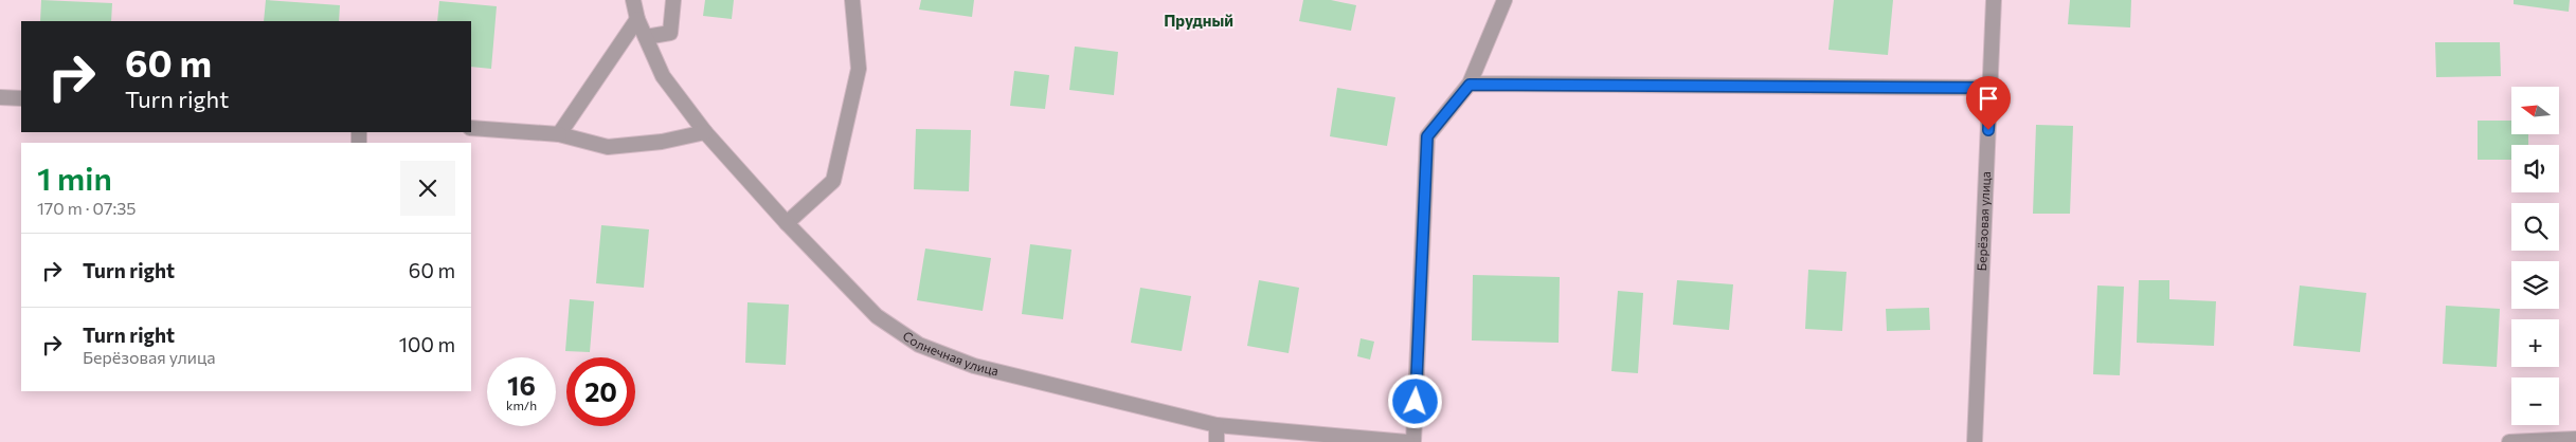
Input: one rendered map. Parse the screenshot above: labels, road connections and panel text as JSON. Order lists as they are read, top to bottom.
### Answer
{
  "streets": {
    "street": ["Берёзовая улица", "Солнечная улица"]
  },
  "districts": ["Прудный"],
  "north": "left",
  "page": {
    "turn": ["60 m", "Turn right"],
    "map_buttons": ["+", "−"],
    "heading": ["1 min", "170 m · 07:35"],
    "list": [
      {
        "name": "Turn right",
        "value": "60 m"
      },
      {
        "name": "Turn right",
        "note": "Берёзовая улица",
        "value": "100 m"
      }
    ],
    "speed": "16 km/h",
    "limit": "20"
  }
}
